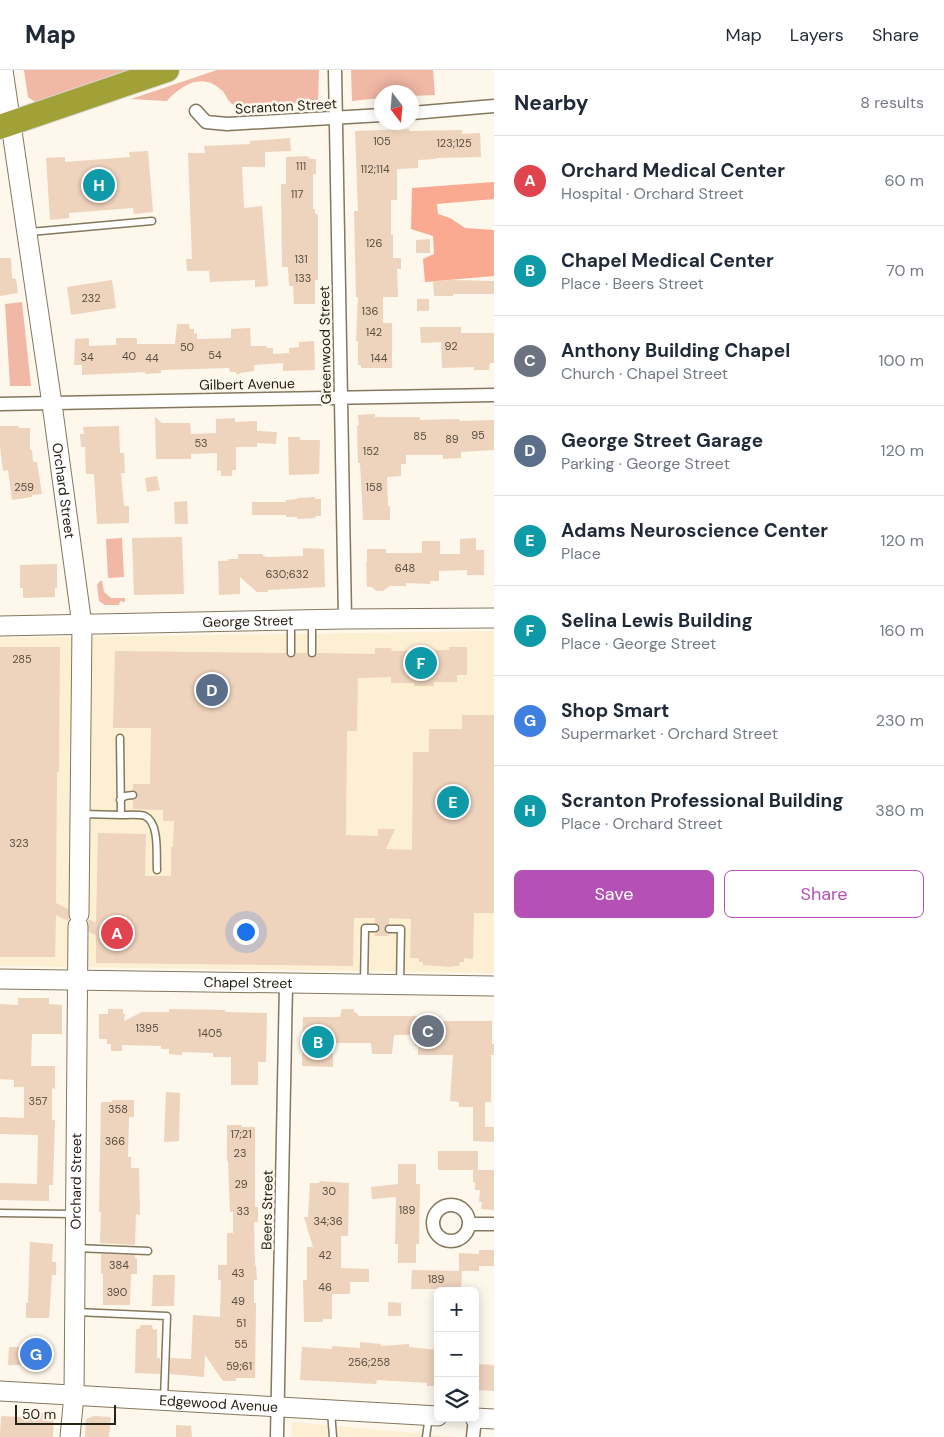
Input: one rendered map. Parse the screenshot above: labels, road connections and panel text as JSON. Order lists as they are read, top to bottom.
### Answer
{
  "streets": {
    "main road": [
      "Orchard Street",
      "George Street",
      "Chapel Street",
      "Edgewood Avenue"
    ],
    "street": [
      "Scranton Street",
      "Greenwood Street",
      "Gilbert Avenue",
      "Beers Street"
    ]
  },
  "crossings": [
    ["Scranton Street", "Greenwood Street"],
    ["Greenwood Street", "Gilbert Avenue"],
    ["Greenwood Street", "George Street"],
    ["Gilbert Avenue", "Orchard Street"],
    ["Orchard Street", "George Street"],
    ["Orchard Street", "Chapel Street"],
    ["Orchard Street", "Edgewood Avenue"],
    ["Chapel Street", "Beers Street"],
    ["Beers Street", "Edgewood Avenue"]
  ],
  "house_numbers": [
    "105",
    "123;125",
    "111",
    "112;114",
    "117",
    "126",
    "131",
    "133",
    "232",
    "136",
    "142",
    "92",
    "50",
    "54",
    "40",
    "34",
    "44",
    "144",
    "95",
    "85",
    "89",
    "53",
    "152",
    "259",
    "158",
    "648",
    "630;632",
    "285",
    "323",
    "1395",
    "1405",
    "357",
    "358",
    "17;21",
    "366",
    "23",
    "29",
    "30",
    "189",
    "33",
    "34;36",
    "42",
    "384",
    "43",
    "189",
    "46",
    "390",
    "49",
    "51",
    "55",
    "256;258",
    "59;61"
  ],
  "scale_bar": "50 m",
  "north": "bottom",
  "page": {
    "header": "Map",
    "nav": ["Map", "Layers", "Share"],
    "heading": ["Nearby", "8 results"],
    "list": [
      {
        "mark": "A",
        "name": "Orchard Medical Center",
        "note": "Hospital · Orchard Street",
        "value": "60 m"
      },
      {
        "mark": "B",
        "name": "Chapel Medical Center",
        "note": "Place · Beers Street",
        "value": "70 m"
      },
      {
        "mark": "C",
        "name": "Anthony Building Chapel",
        "note": "Church · Chapel Street",
        "value": "100 m"
      },
      {
        "mark": "D",
        "name": "George Street Garage",
        "note": "Parking · George Street",
        "value": "120 m"
      },
      {
        "mark": "E",
        "name": "Adams Neuroscience Center",
        "note": "Place",
        "value": "120 m"
      },
      {
        "mark": "F",
        "name": "Selina Lewis Building",
        "note": "Place · George Street",
        "value": "160 m"
      },
      {
        "mark": "G",
        "name": "Shop Smart",
        "note": "Supermarket · Orchard Street",
        "value": "230 m"
      },
      {
        "mark": "H",
        "name": "Scranton Professional Building",
        "note": "Place · Orchard Street",
        "value": "380 m"
      }
    ],
    "pins": [
      "H",
      "F",
      "D",
      "E",
      "A",
      "C",
      "B",
      "G"
    ],
    "buttons": ["Save", "Share"],
    "map_buttons": ["+", "−"],
    "scale": "50 m"
  }
}
